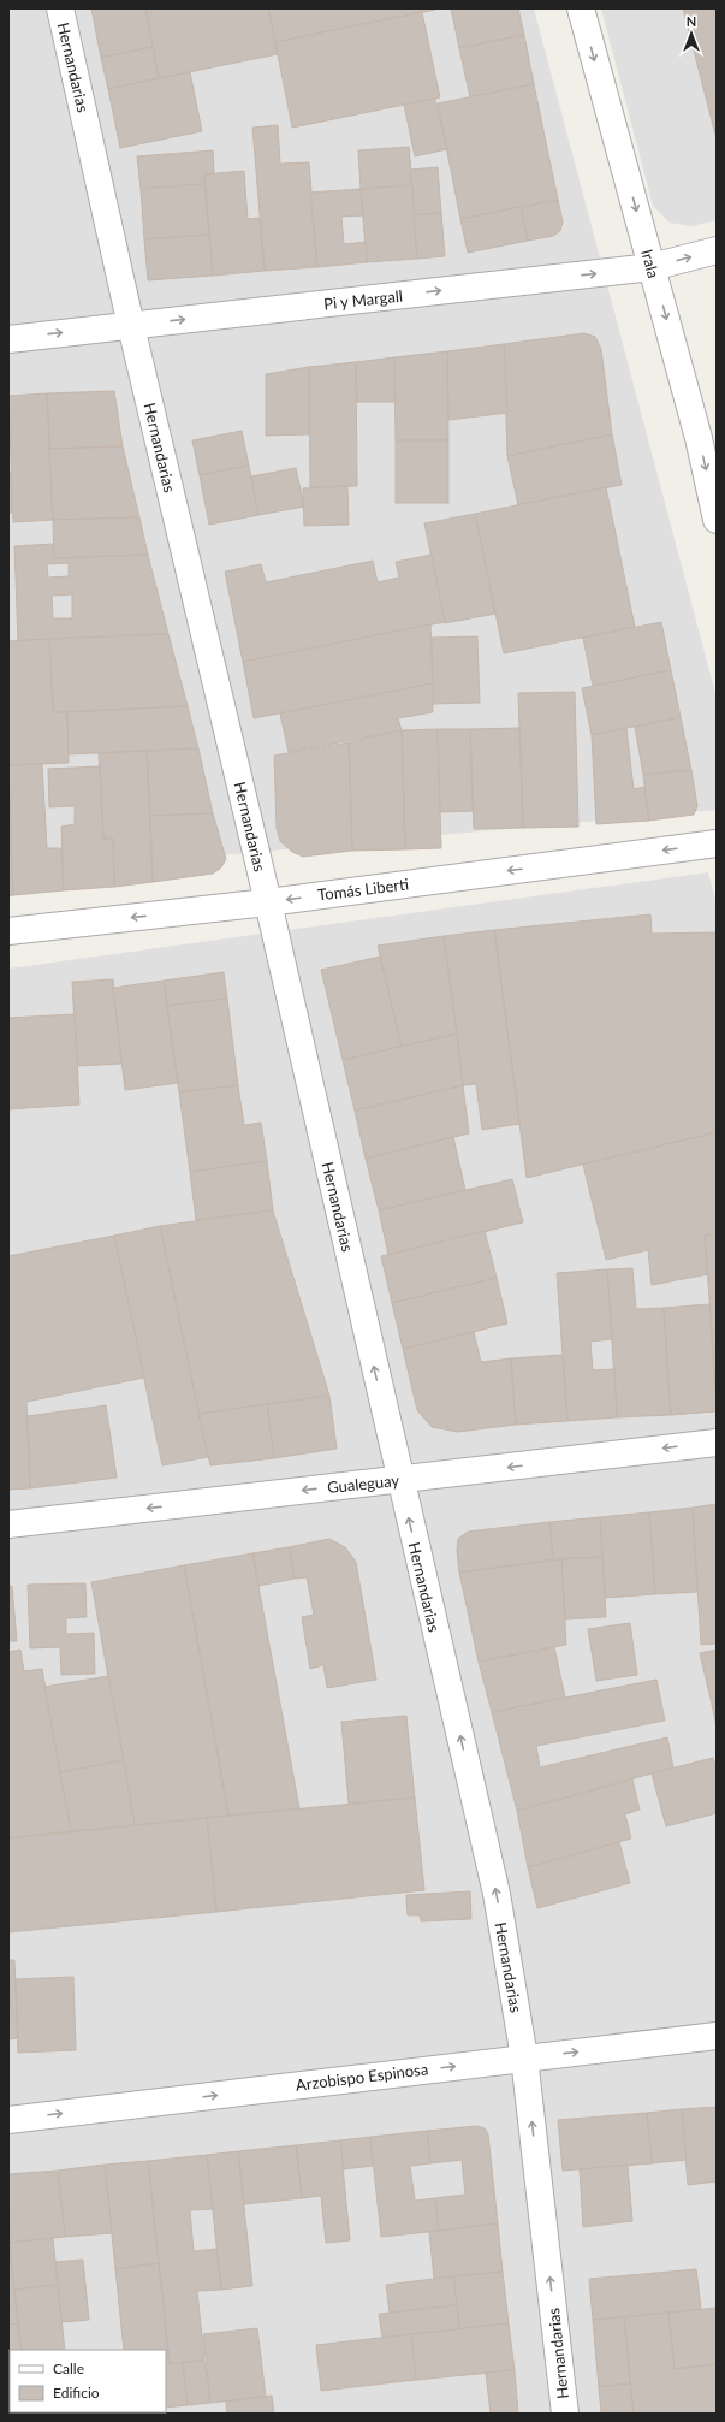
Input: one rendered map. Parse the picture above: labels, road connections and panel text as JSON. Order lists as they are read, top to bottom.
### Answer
{
  "streets": {
    "street": [
      "Hernandarias",
      "Irala",
      "Pi y Margall",
      "Tomás Liberti",
      "Gualeguay",
      "Arzobispo Espinosa"
    ]
  },
  "crossings": [
    ["Hernandarias", "Pi y Margall"],
    ["Hernandarias", "Tomás Liberti"],
    ["Hernandarias", "Gualeguay"],
    ["Hernandarias", "Arzobispo Espinosa"],
    ["Irala", "Pi y Margall"]
  ],
  "one_way": [
    "Hernandarias",
    "Irala",
    "Pi y Margall",
    "Tomás Liberti",
    "Gualeguay",
    "Arzobispo Espinosa"
  ],
  "legend": ["Calle", "Edificio"],
  "north": "top"
}
